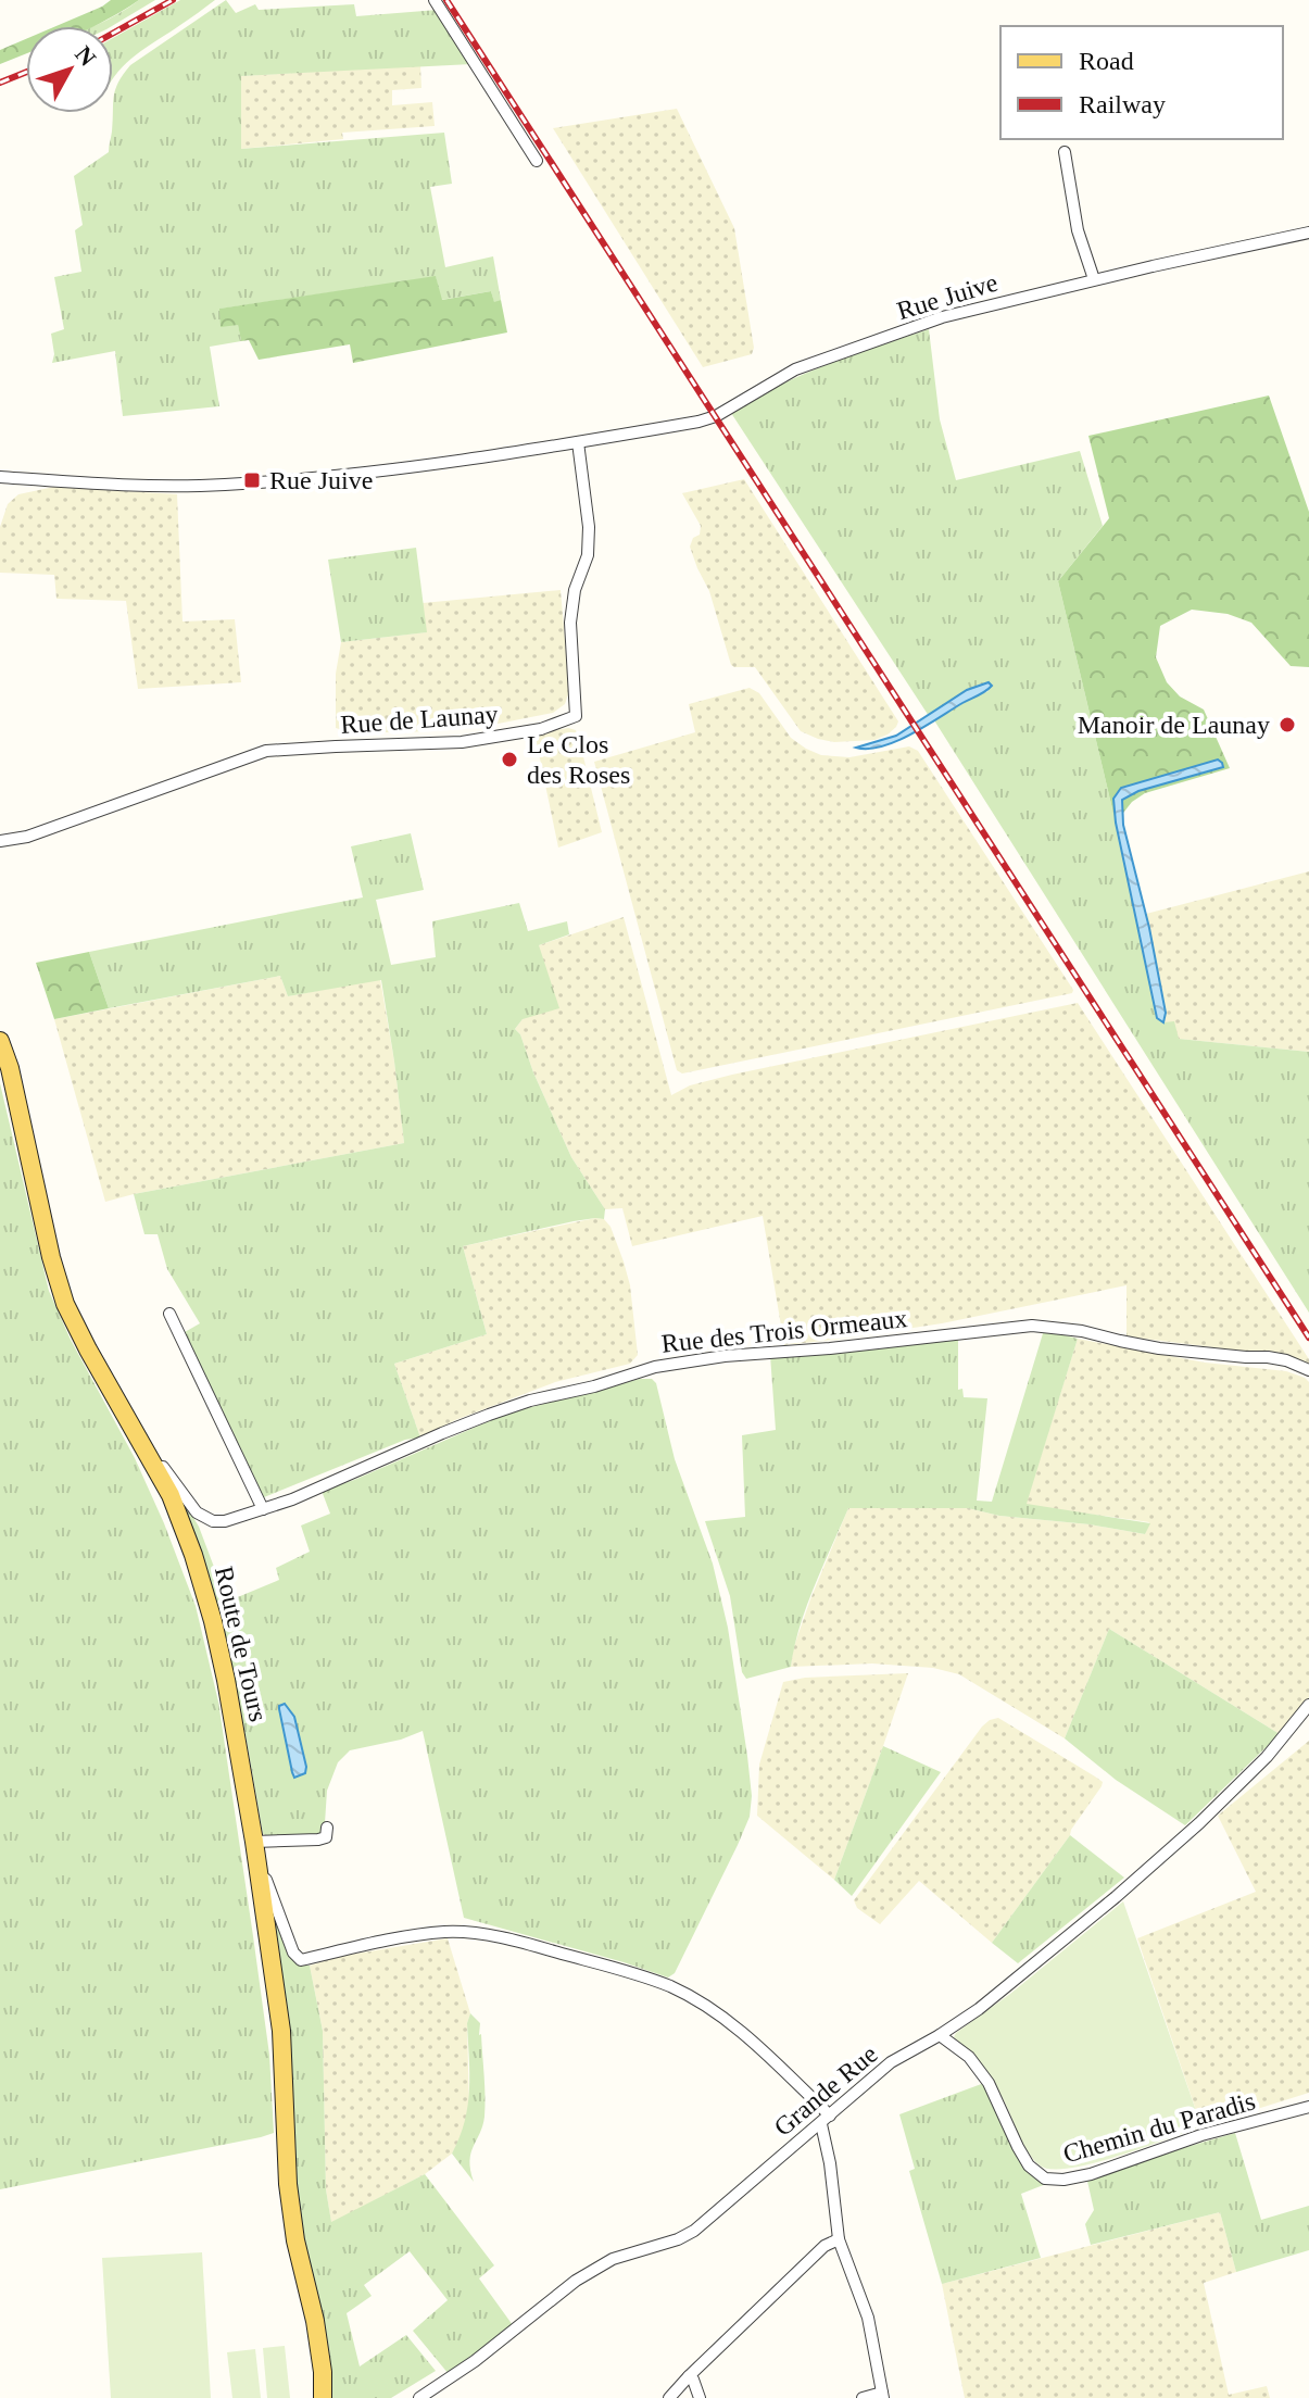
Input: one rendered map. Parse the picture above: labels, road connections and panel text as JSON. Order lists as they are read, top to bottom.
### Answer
{
  "streets": {
    "main road": ["Route de Tours"],
    "street": [
      "Rue Juive",
      "Rue de Launay",
      "Rue des Trois Ormeaux",
      "Grande Rue",
      "Chemin du Paradis"
    ]
  },
  "crossings": [
    ["Rue Juive", "Rue de Launay"],
    ["Rue des Trois Ormeaux", "Route de Tours"],
    ["Grande Rue", "Chemin du Paradis"]
  ],
  "places": {
    "transit": ["Rue Juive"],
    "other": ["Manoir de Launay", "Le Clos des Roses"]
  },
  "legend": ["Road", "Railway"],
  "north": "top right"
}
